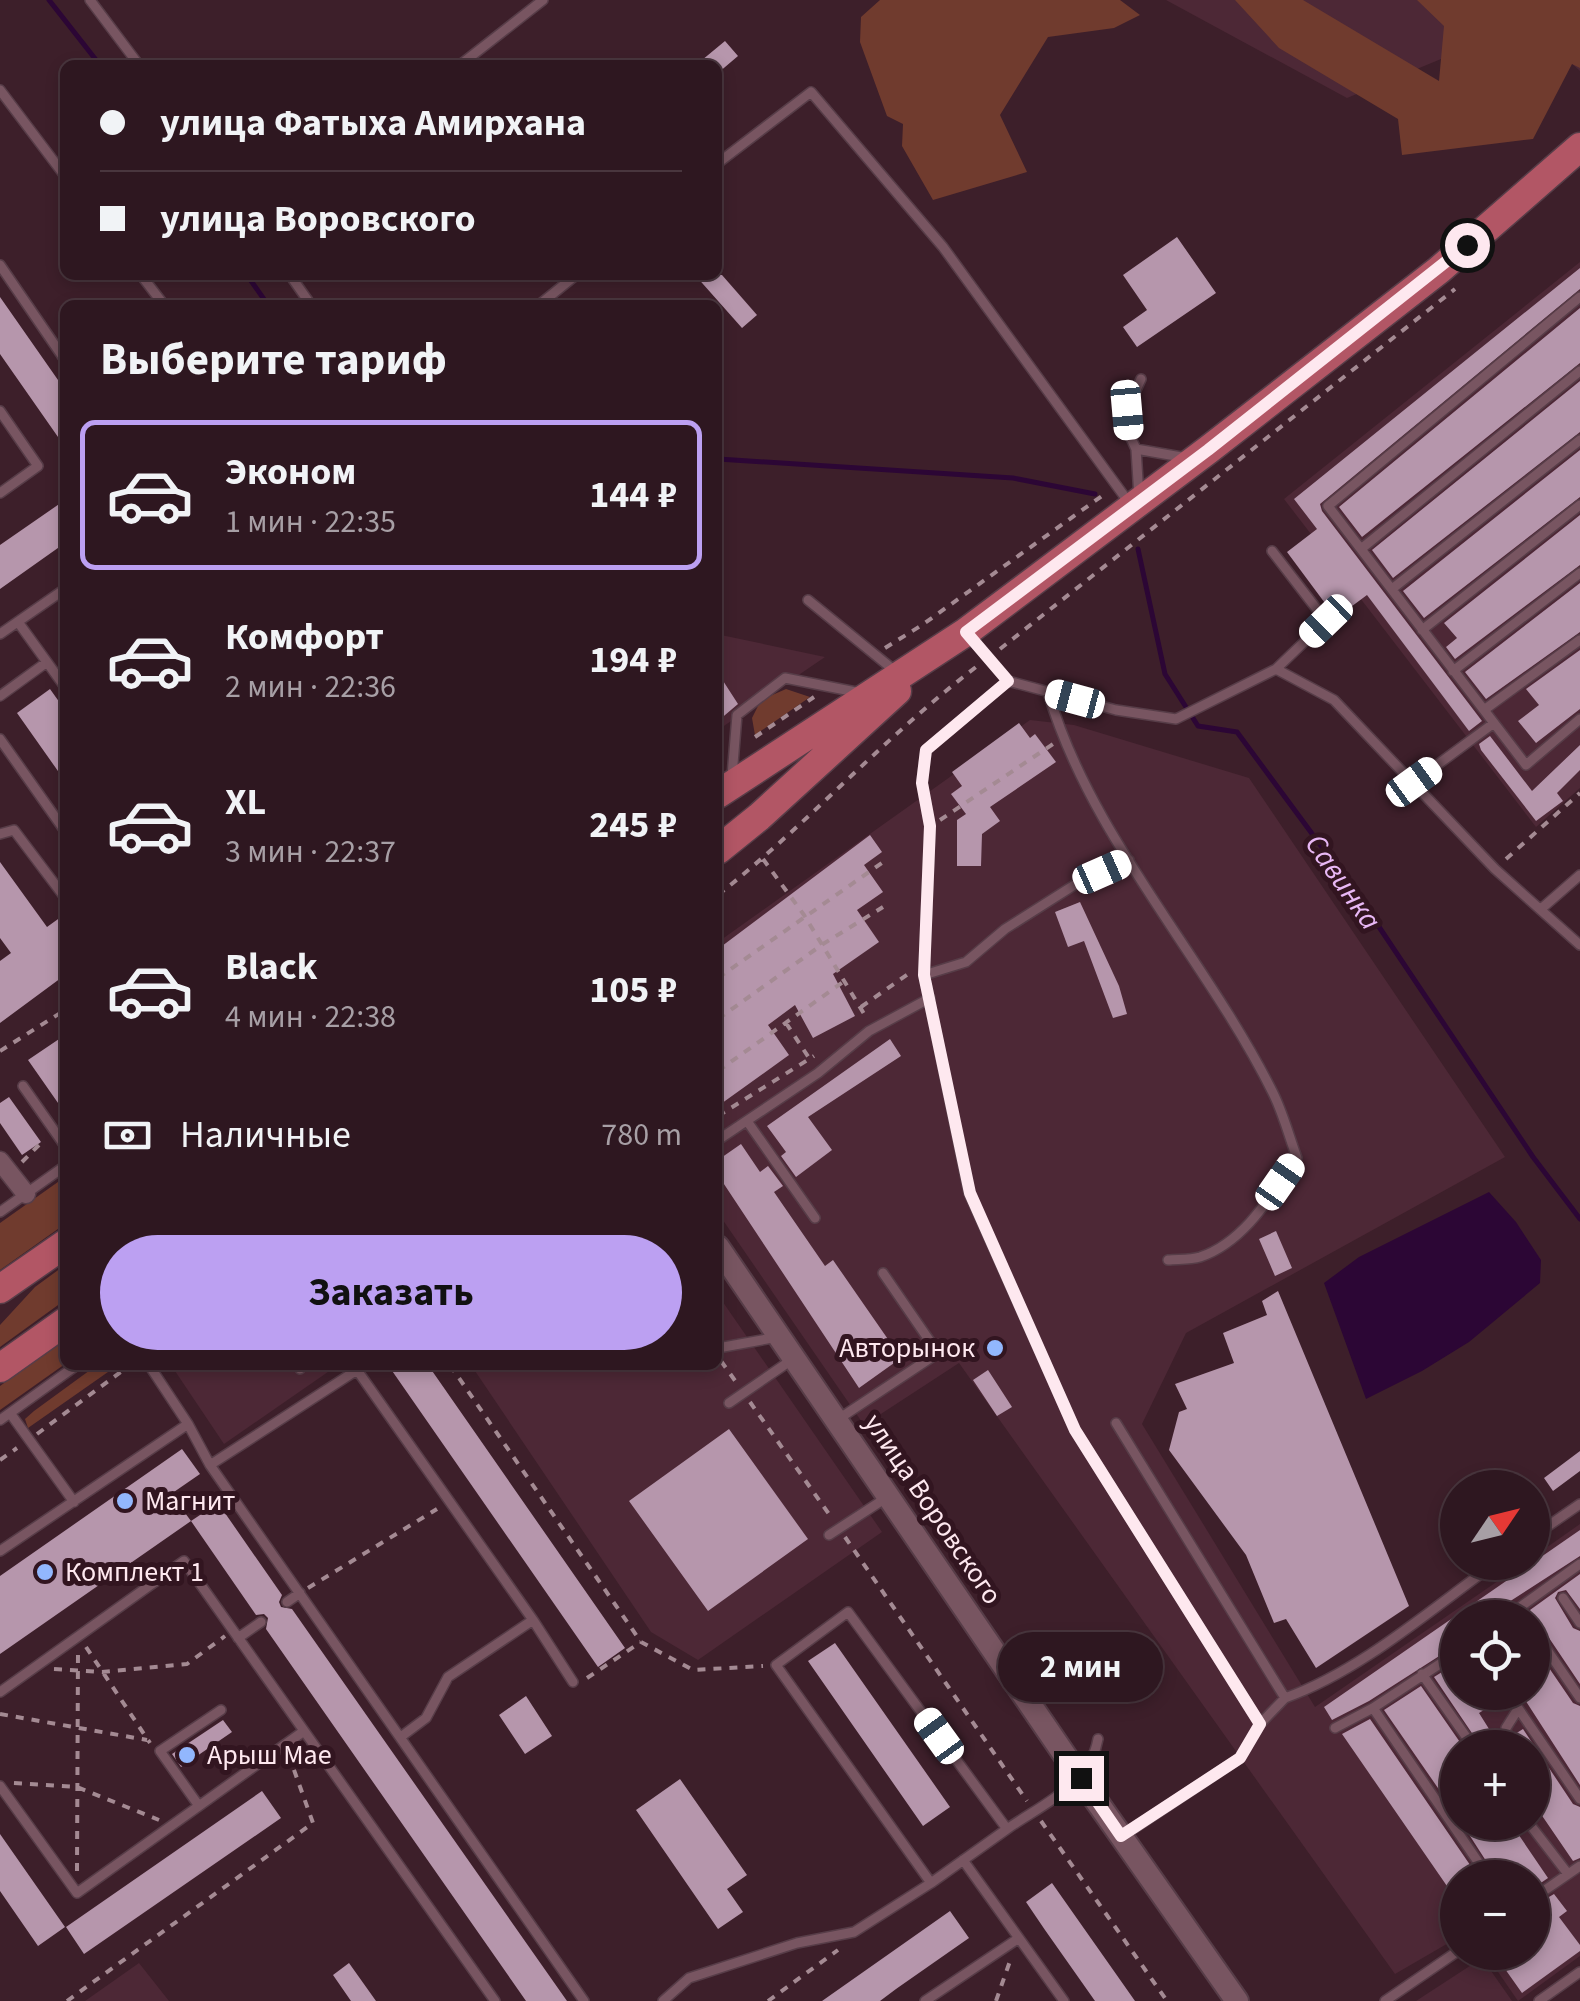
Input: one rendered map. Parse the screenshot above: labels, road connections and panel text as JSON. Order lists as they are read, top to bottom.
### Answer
{
  "streets": {
    "street": ["улица Воровского"]
  },
  "water": ["Савинка"],
  "places": [
    "Авторынок",
    "Магнит",
    "Комплект 1",
    "Арыш Мае"
  ],
  "north": "top right",
  "page": {
    "banner": ["улица Фатыха Амирхана", "улица Воровского"],
    "heading": "Выберите тариф",
    "list": [
      {
        "name": "Эконом",
        "note": "1 мин · 22:35",
        "value": "144 ₽"
      },
      {
        "name": "Комфорт",
        "note": "2 мин · 22:36",
        "value": "194 ₽"
      },
      {
        "name": "XL",
        "note": "3 мин · 22:37",
        "value": "245 ₽"
      },
      {
        "name": "Black",
        "note": "4 мин · 22:38",
        "value": "105 ₽"
      }
    ],
    "pay": ["Наличные", "780 m"],
    "buttons": "Заказать",
    "map_buttons": ["+", "−"],
    "bubble": "2 мин"
  }
}
